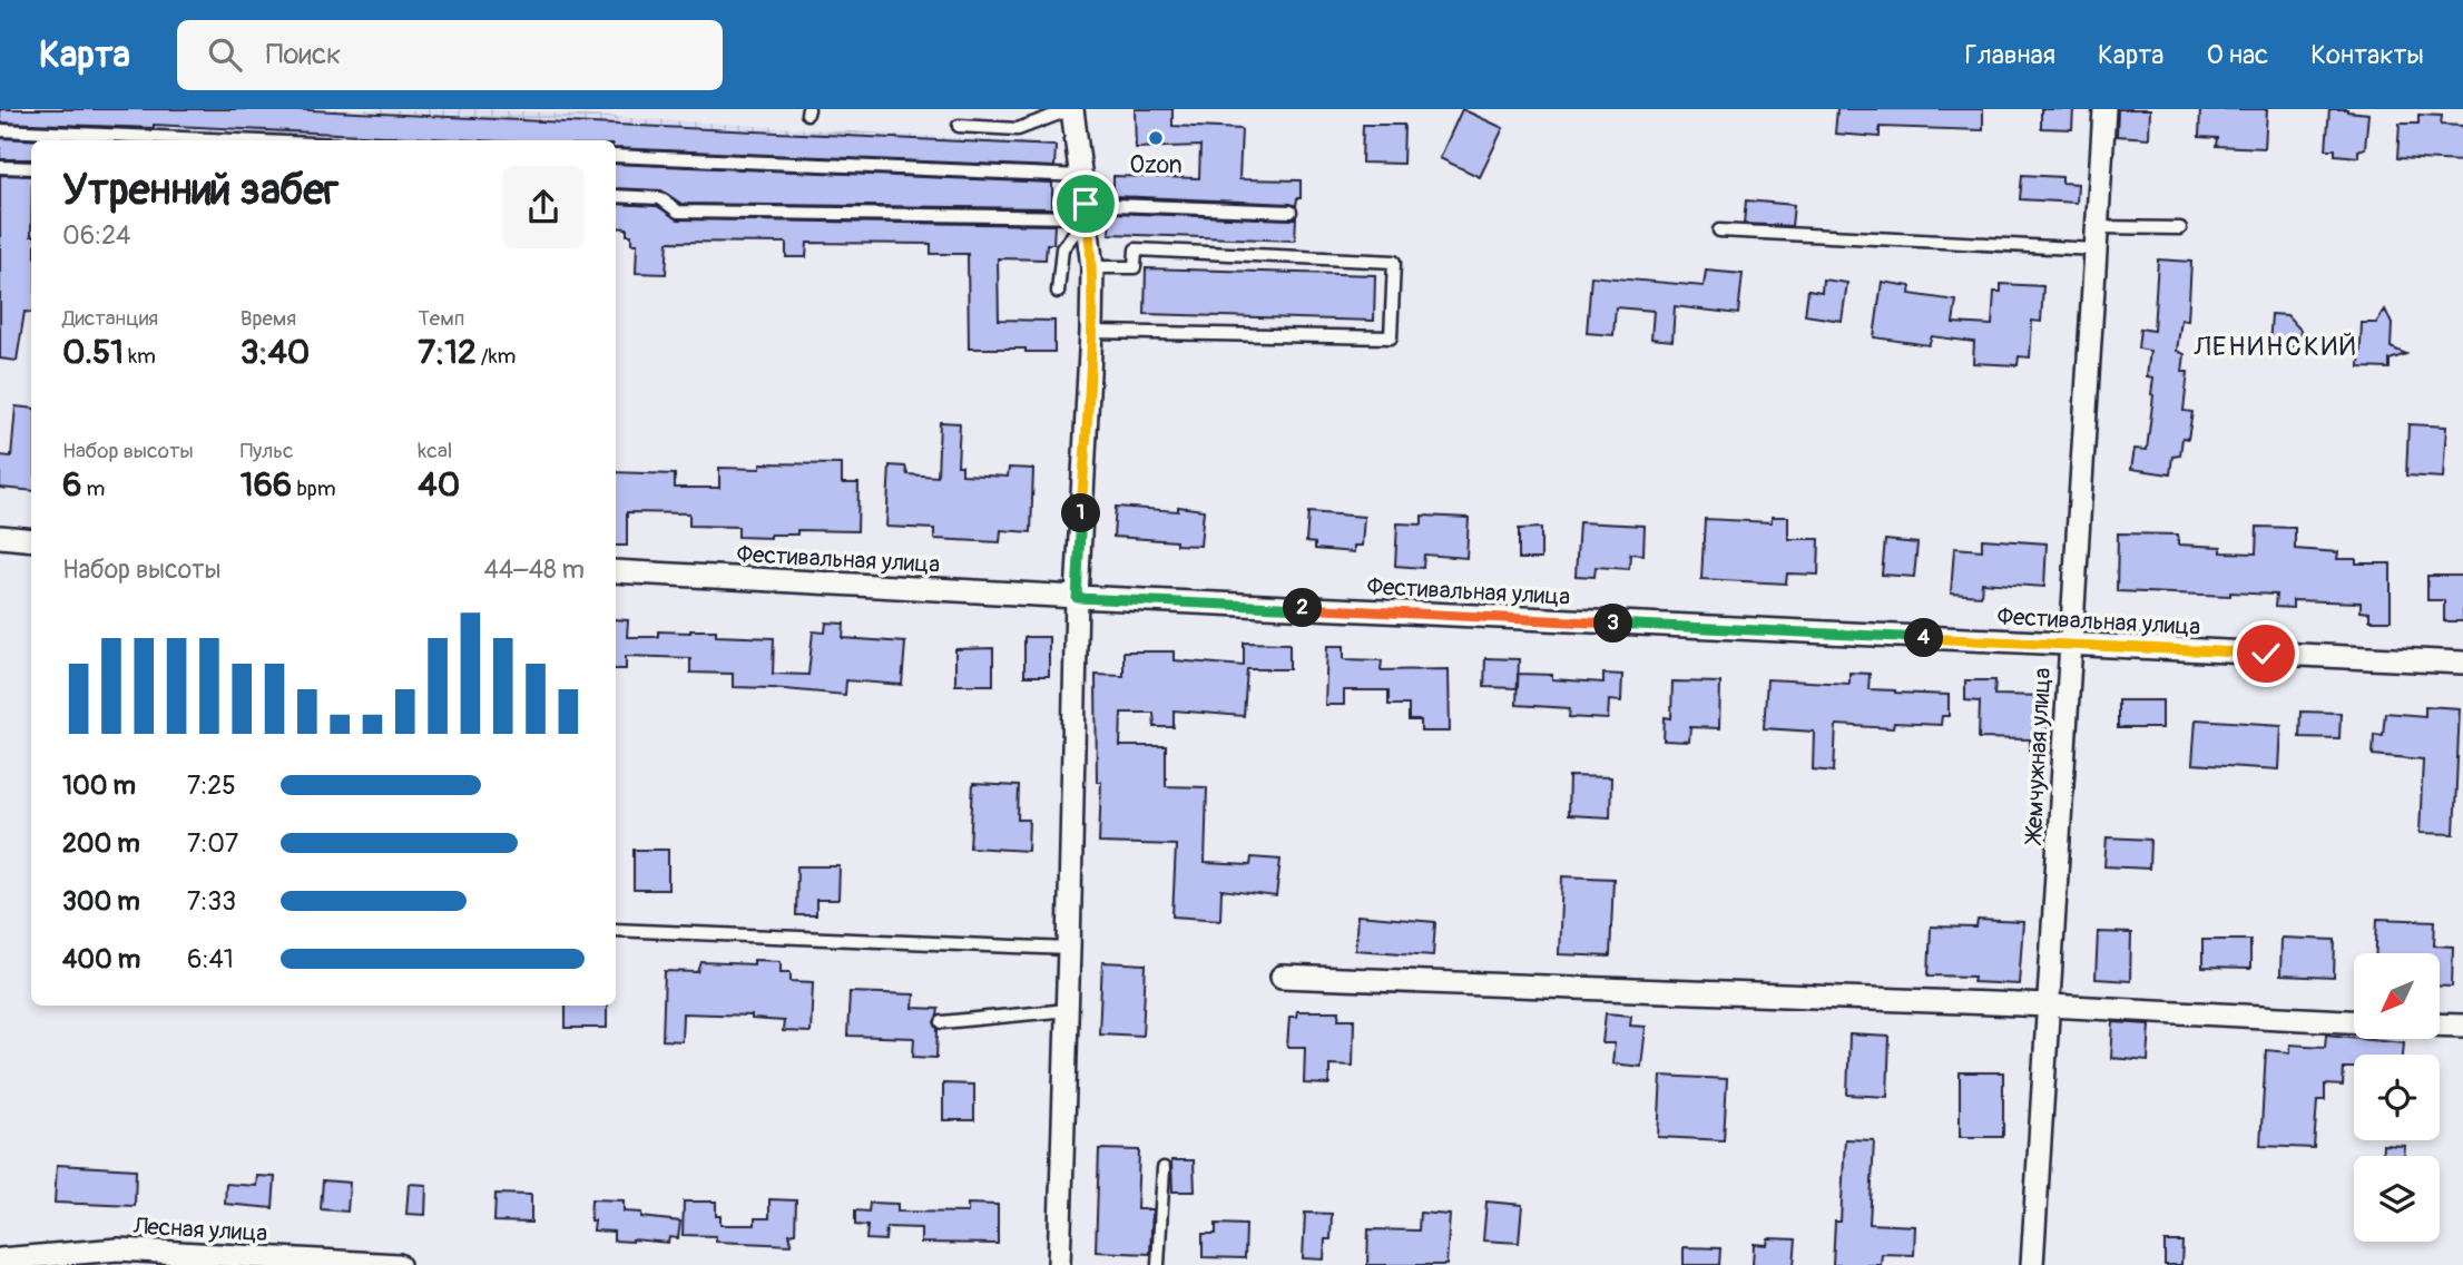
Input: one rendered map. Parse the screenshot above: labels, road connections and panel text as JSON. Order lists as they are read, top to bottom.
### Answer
{
  "streets": {
    "street": ["Фестивальная улица", "Жемчужная улица", "Лесная улица"]
  },
  "crossings": [
    ["Фестивальная улица", "Жемчужная улица"]
  ],
  "districts": ["ЛЕНИНСКИЙ"],
  "places": ["Ozon"],
  "north": "bottom left",
  "page": {
    "header": "Карта",
    "search": "Поиск",
    "nav": [
      "Главная",
      "Карта",
      "О нас",
      "Контакты"
    ],
    "heading": ["Утренний забег", "06:24"],
    "stats": [
      ["Дистанция", "0.51 km"],
      ["Время", "3:40"],
      ["Темп", "7:12 /km"],
      ["Набор высоты", "6 m"],
      ["Пульс", "166 bpm"],
      ["kcal", "40"]
    ],
    "pins": [
      "1",
      "2",
      "3",
      "4"
    ],
    "chart": ["Набор высоты", "44–48 m"],
    "list": [
      {
        "name": "100 m",
        "note": "7:25"
      },
      {
        "name": "200 m",
        "note": "7:07"
      },
      {
        "name": "300 m",
        "note": "7:33"
      },
      {
        "name": "400 m",
        "note": "6:41"
      }
    ]
  }
}
